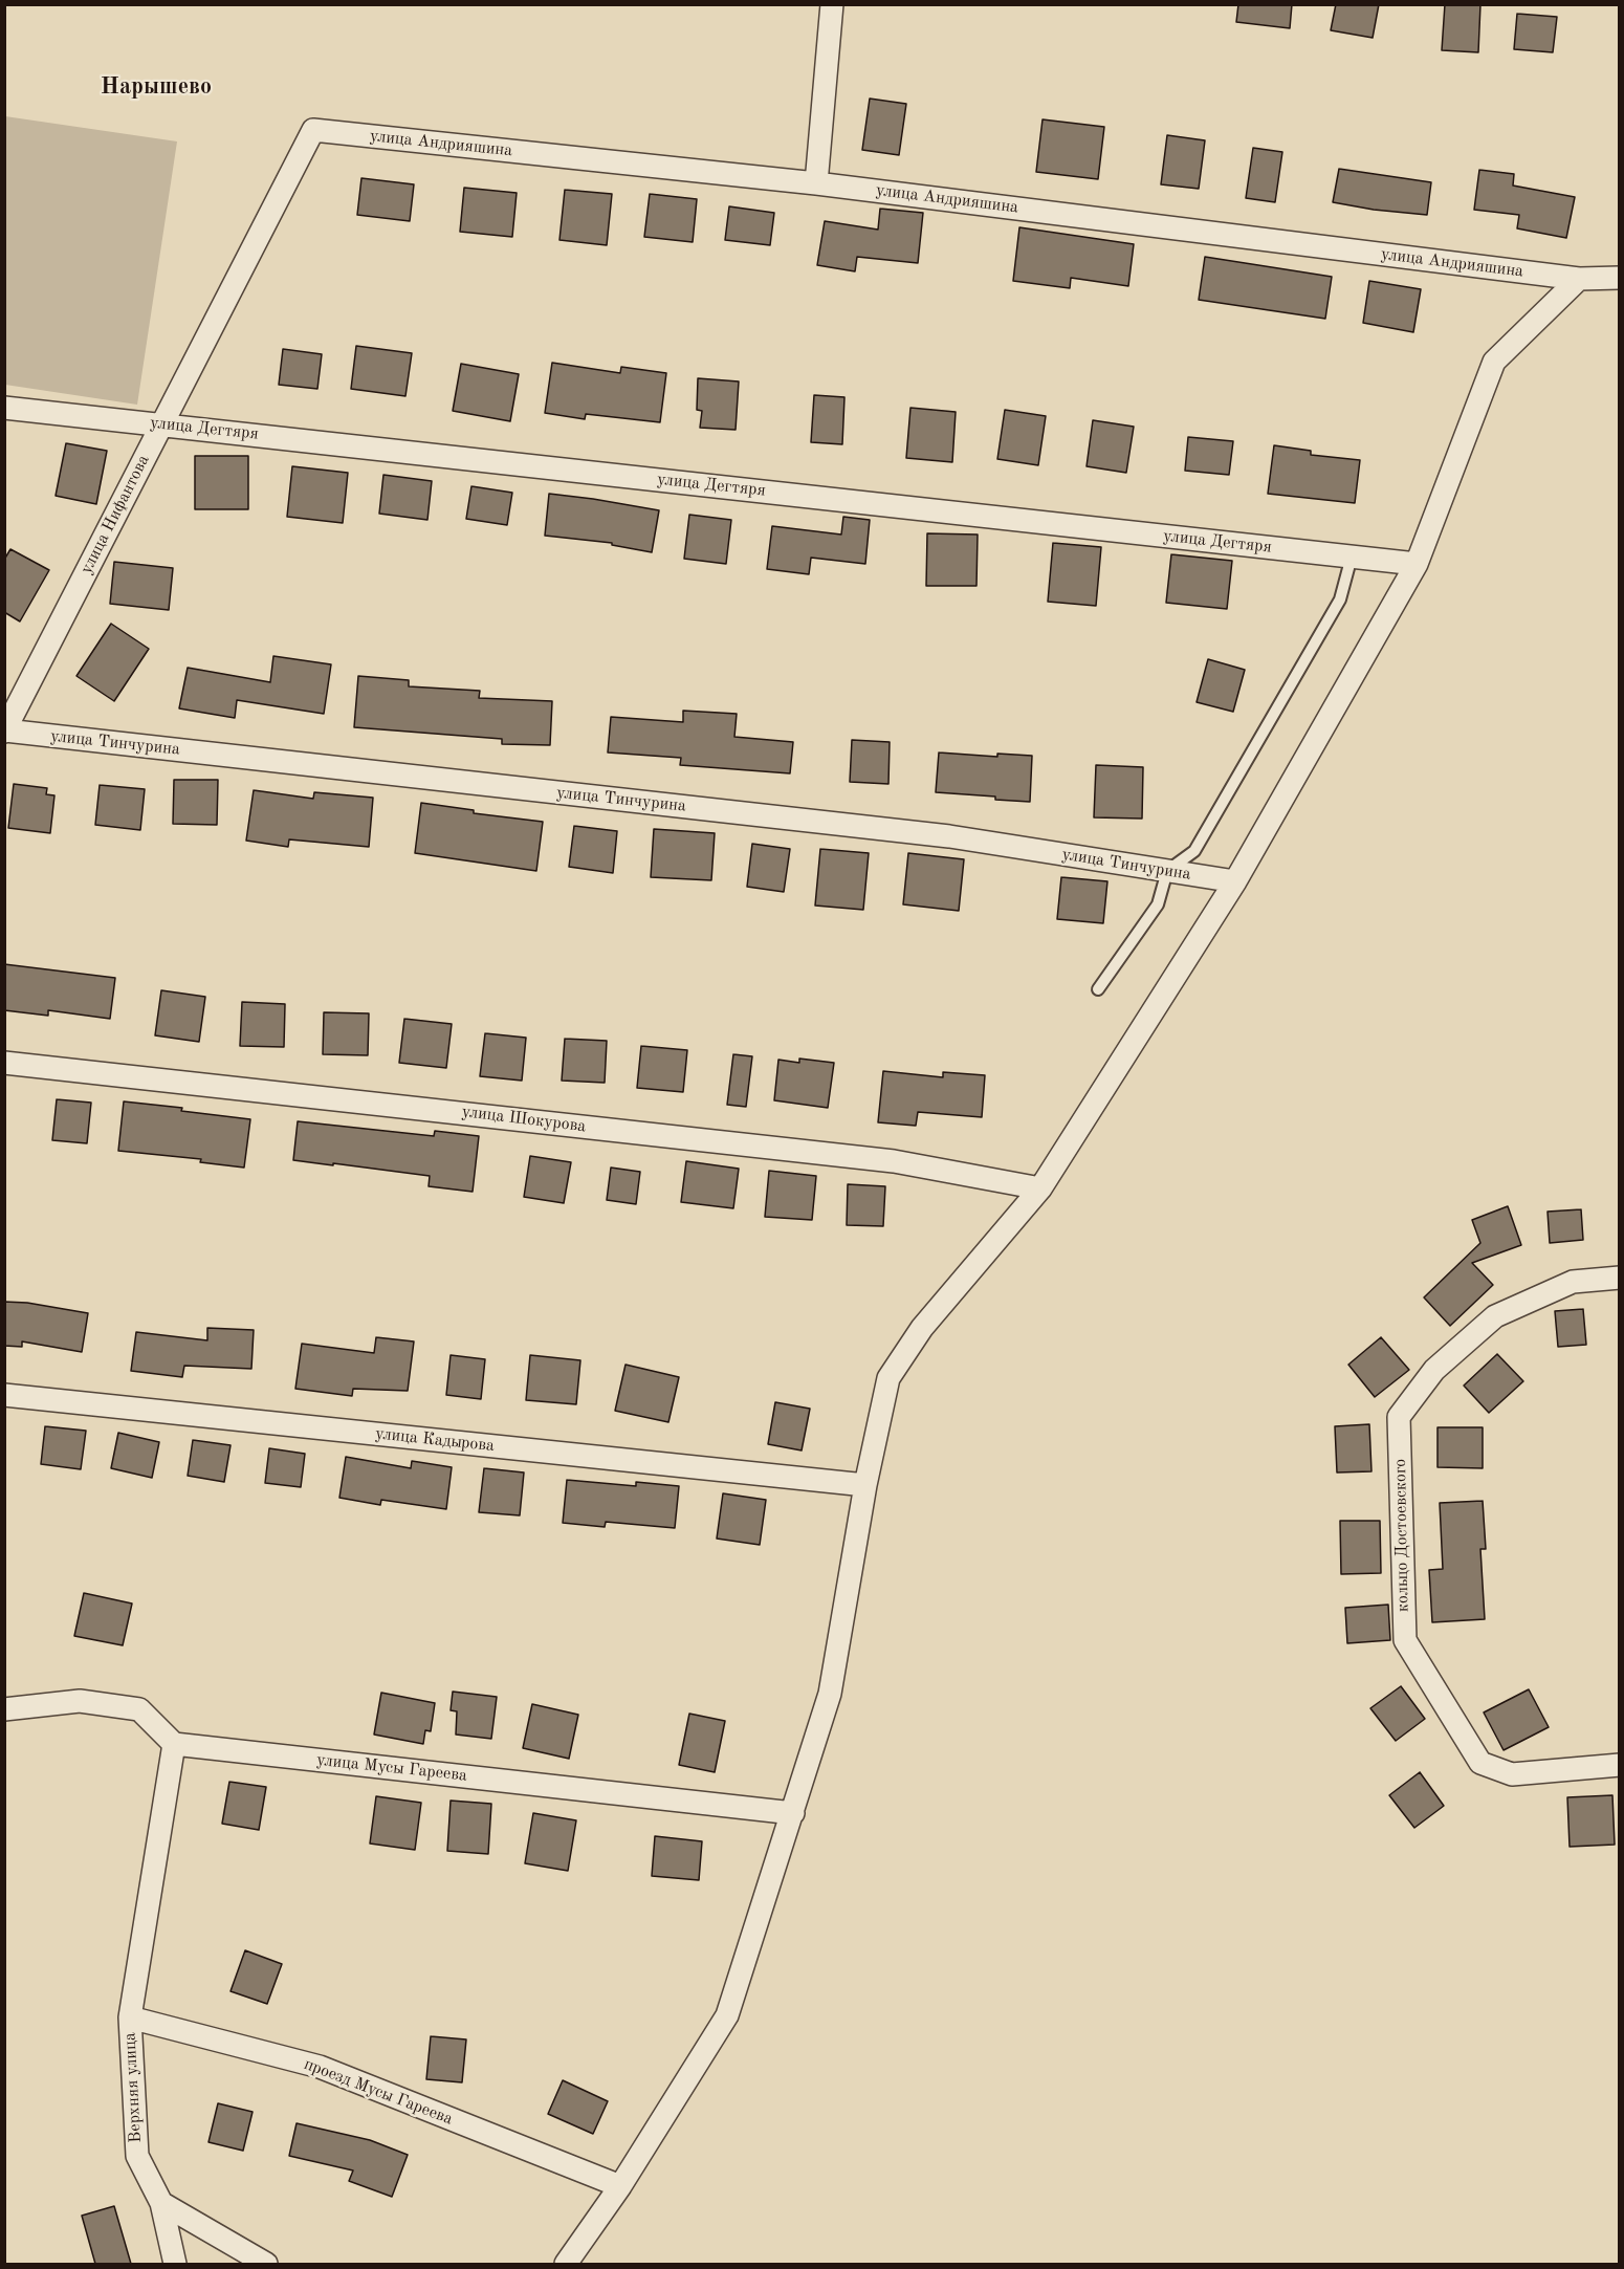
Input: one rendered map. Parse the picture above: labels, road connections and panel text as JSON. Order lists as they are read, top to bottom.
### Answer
{
  "streets": {
    "street": [
      "улица Андрияшина",
      "улица Дегтяря",
      "улица Нифантова",
      "улица Тинчурина",
      "улица Шокурова",
      "улица Кадырова",
      "кольцо Достоевского",
      "улица Мусы Гареева",
      "Верхняя улица",
      "проезд Мусы Гареева"
    ]
  },
  "crossings": [
    ["улица Андрияшина", "улица Нифантова"],
    ["улица Дегтяря", "улица Нифантова"],
    ["улица Нифантова", "улица Тинчурина"],
    ["улица Мусы Гареева", "Верхняя улица"],
    ["Верхняя улица", "проезд Мусы Гареева"]
  ],
  "districts": ["Нарышево"]
}
